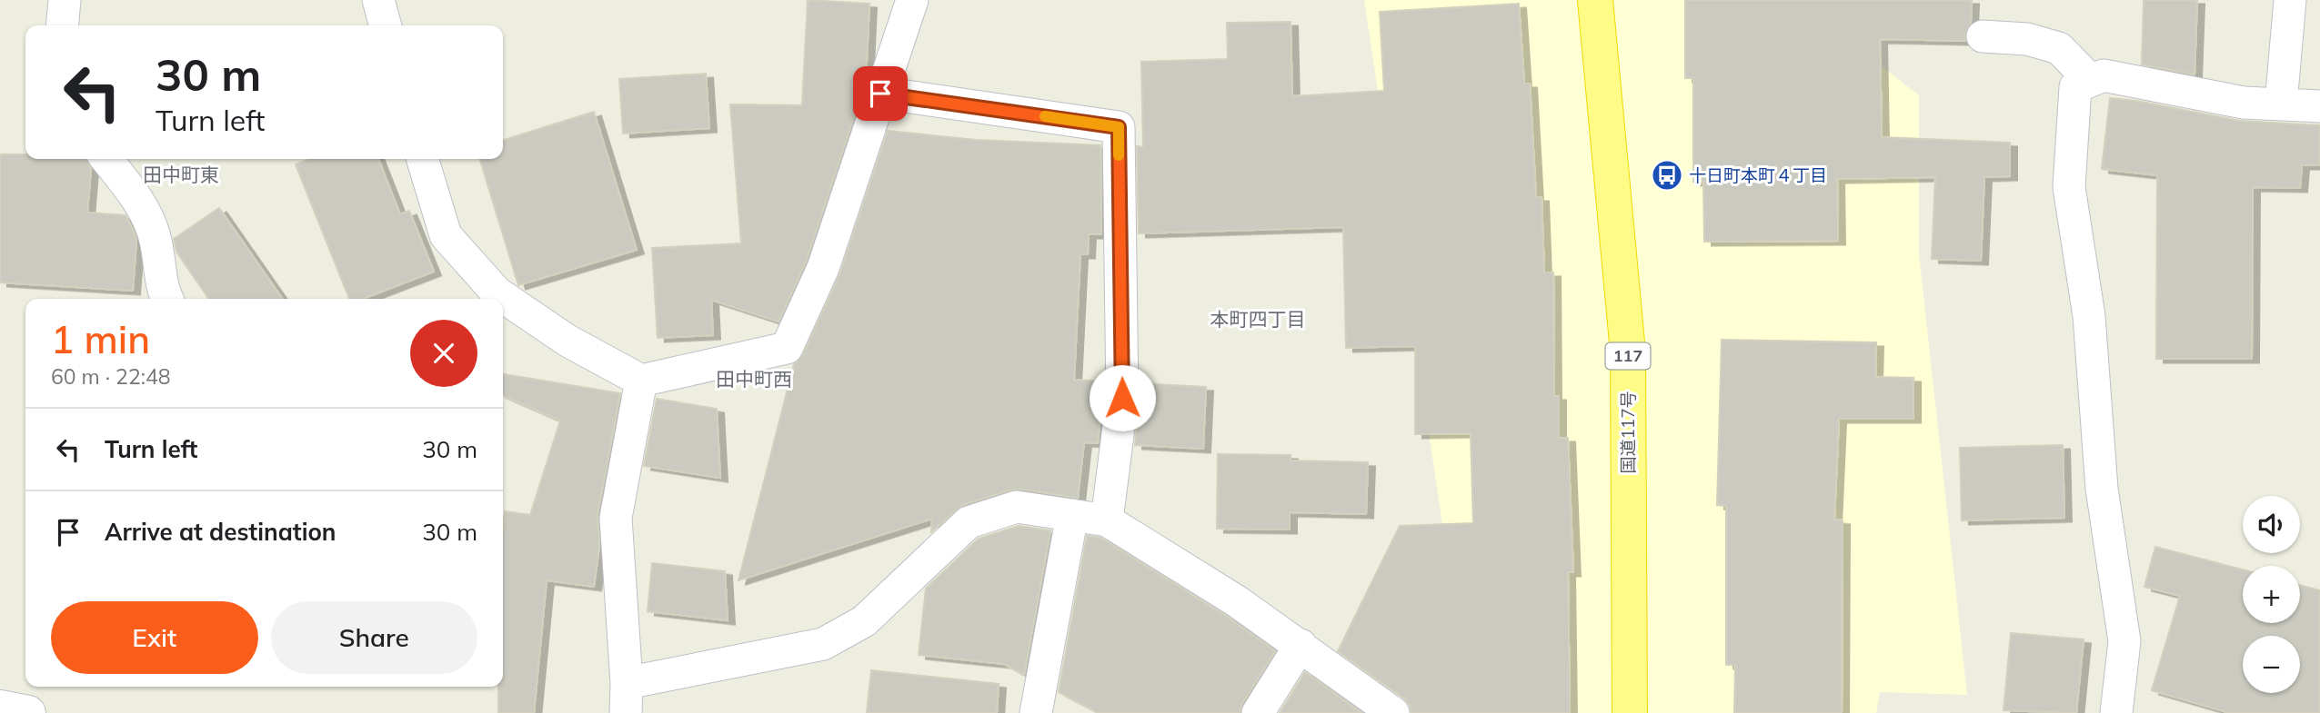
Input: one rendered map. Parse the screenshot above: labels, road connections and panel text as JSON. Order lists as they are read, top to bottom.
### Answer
{
  "streets": {
    "highway": ["117", "国道117号"]
  },
  "districts": ["田中町東", "本町四丁目", "田中町西"],
  "places": {
    "bus stop": ["十日町本町４丁目"]
  },
  "page": {
    "turn": ["30 m", "Turn left"],
    "heading": ["1 min", "60 m · 22:48"],
    "list": [
      {
        "name": "Turn left",
        "value": "30 m"
      },
      {
        "name": "Arrive at destination",
        "value": "30 m"
      }
    ],
    "map_buttons": ["+", "−"],
    "buttons": ["Exit", "Share"]
  }
}
